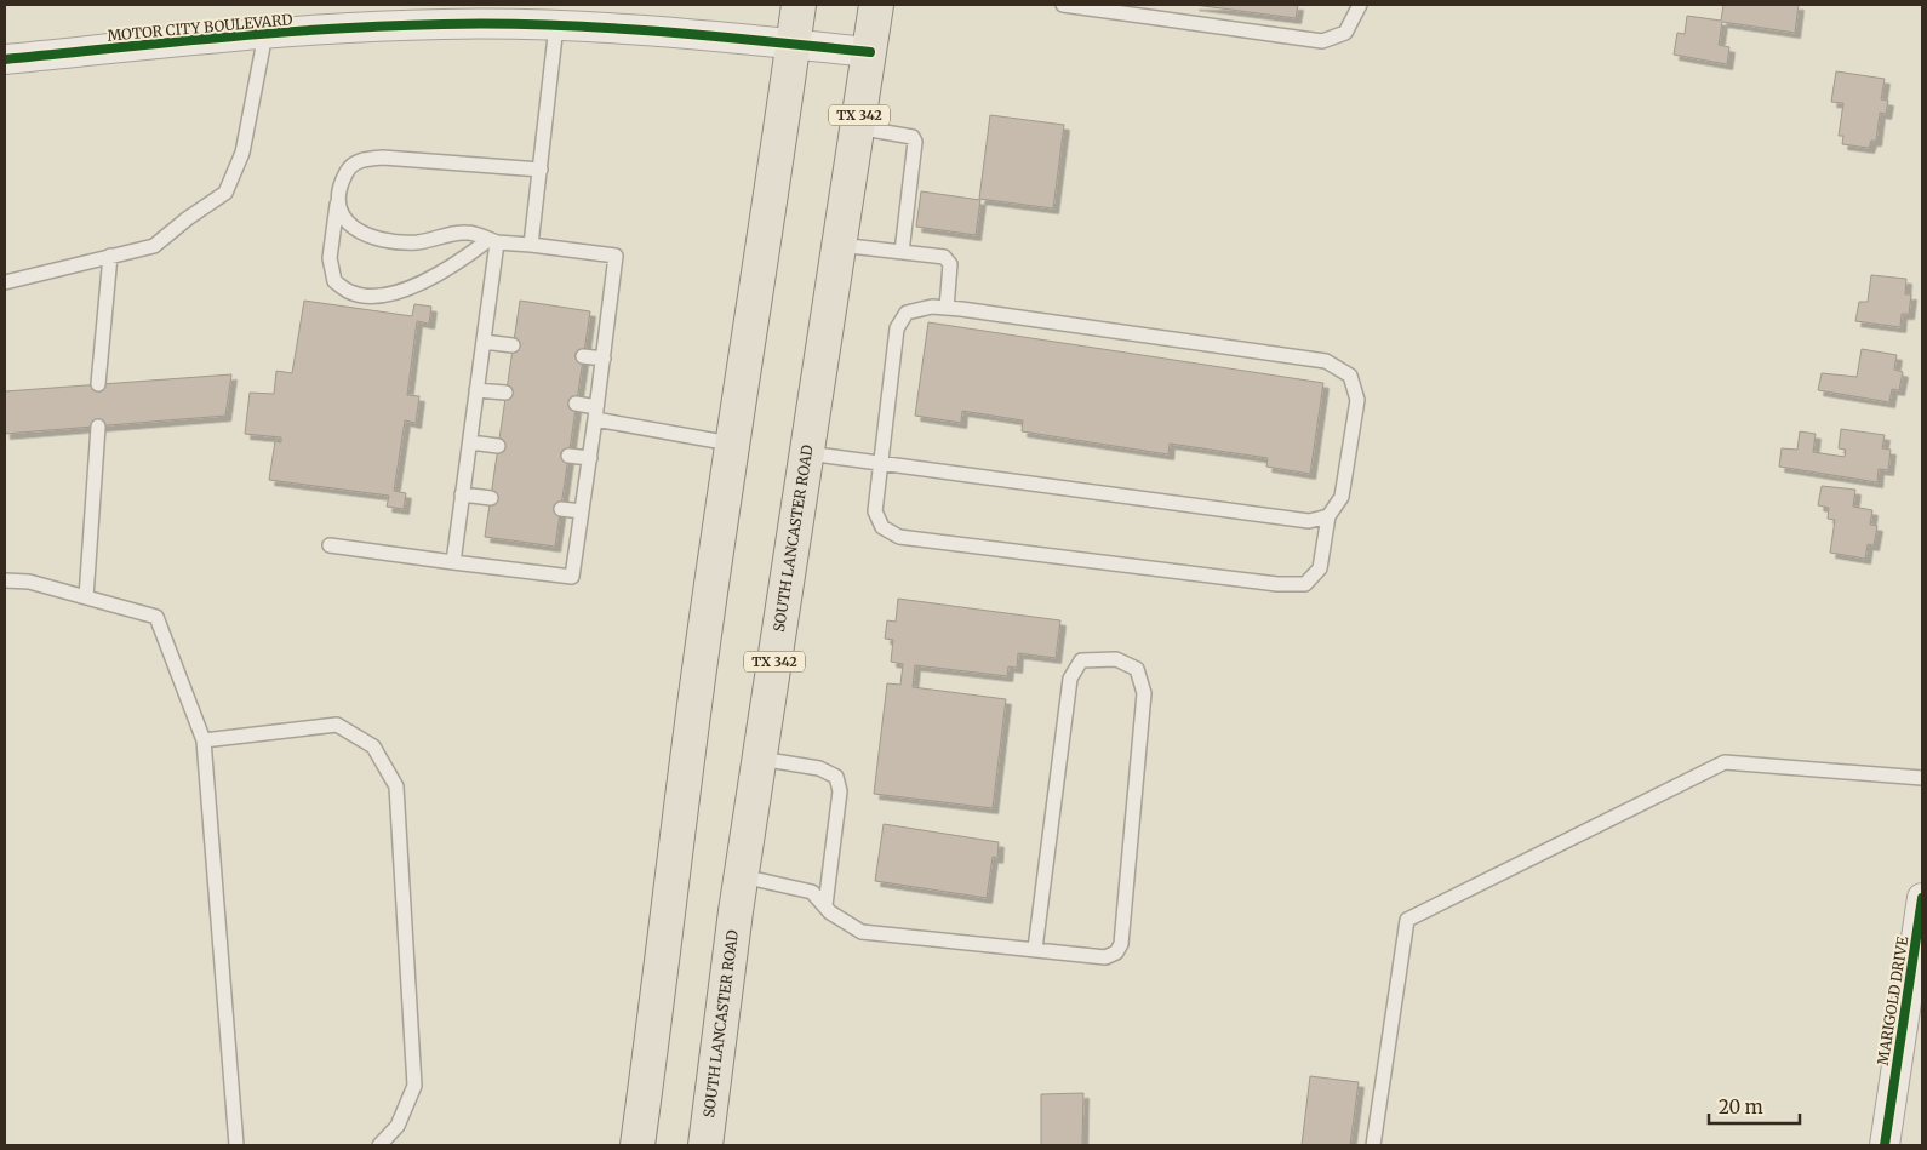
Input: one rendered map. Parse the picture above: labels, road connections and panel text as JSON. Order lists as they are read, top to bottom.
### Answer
{
  "streets": {
    "main road": ["TX 342", "SOUTH LANCASTER ROAD"],
    "street": ["MOTOR CITY BOULEVARD", "MARIGOLD DRIVE"]
  },
  "crossings": [
    ["MOTOR CITY BOULEVARD", "SOUTH LANCASTER ROAD"]
  ],
  "scale_bar": "20 m"
}
